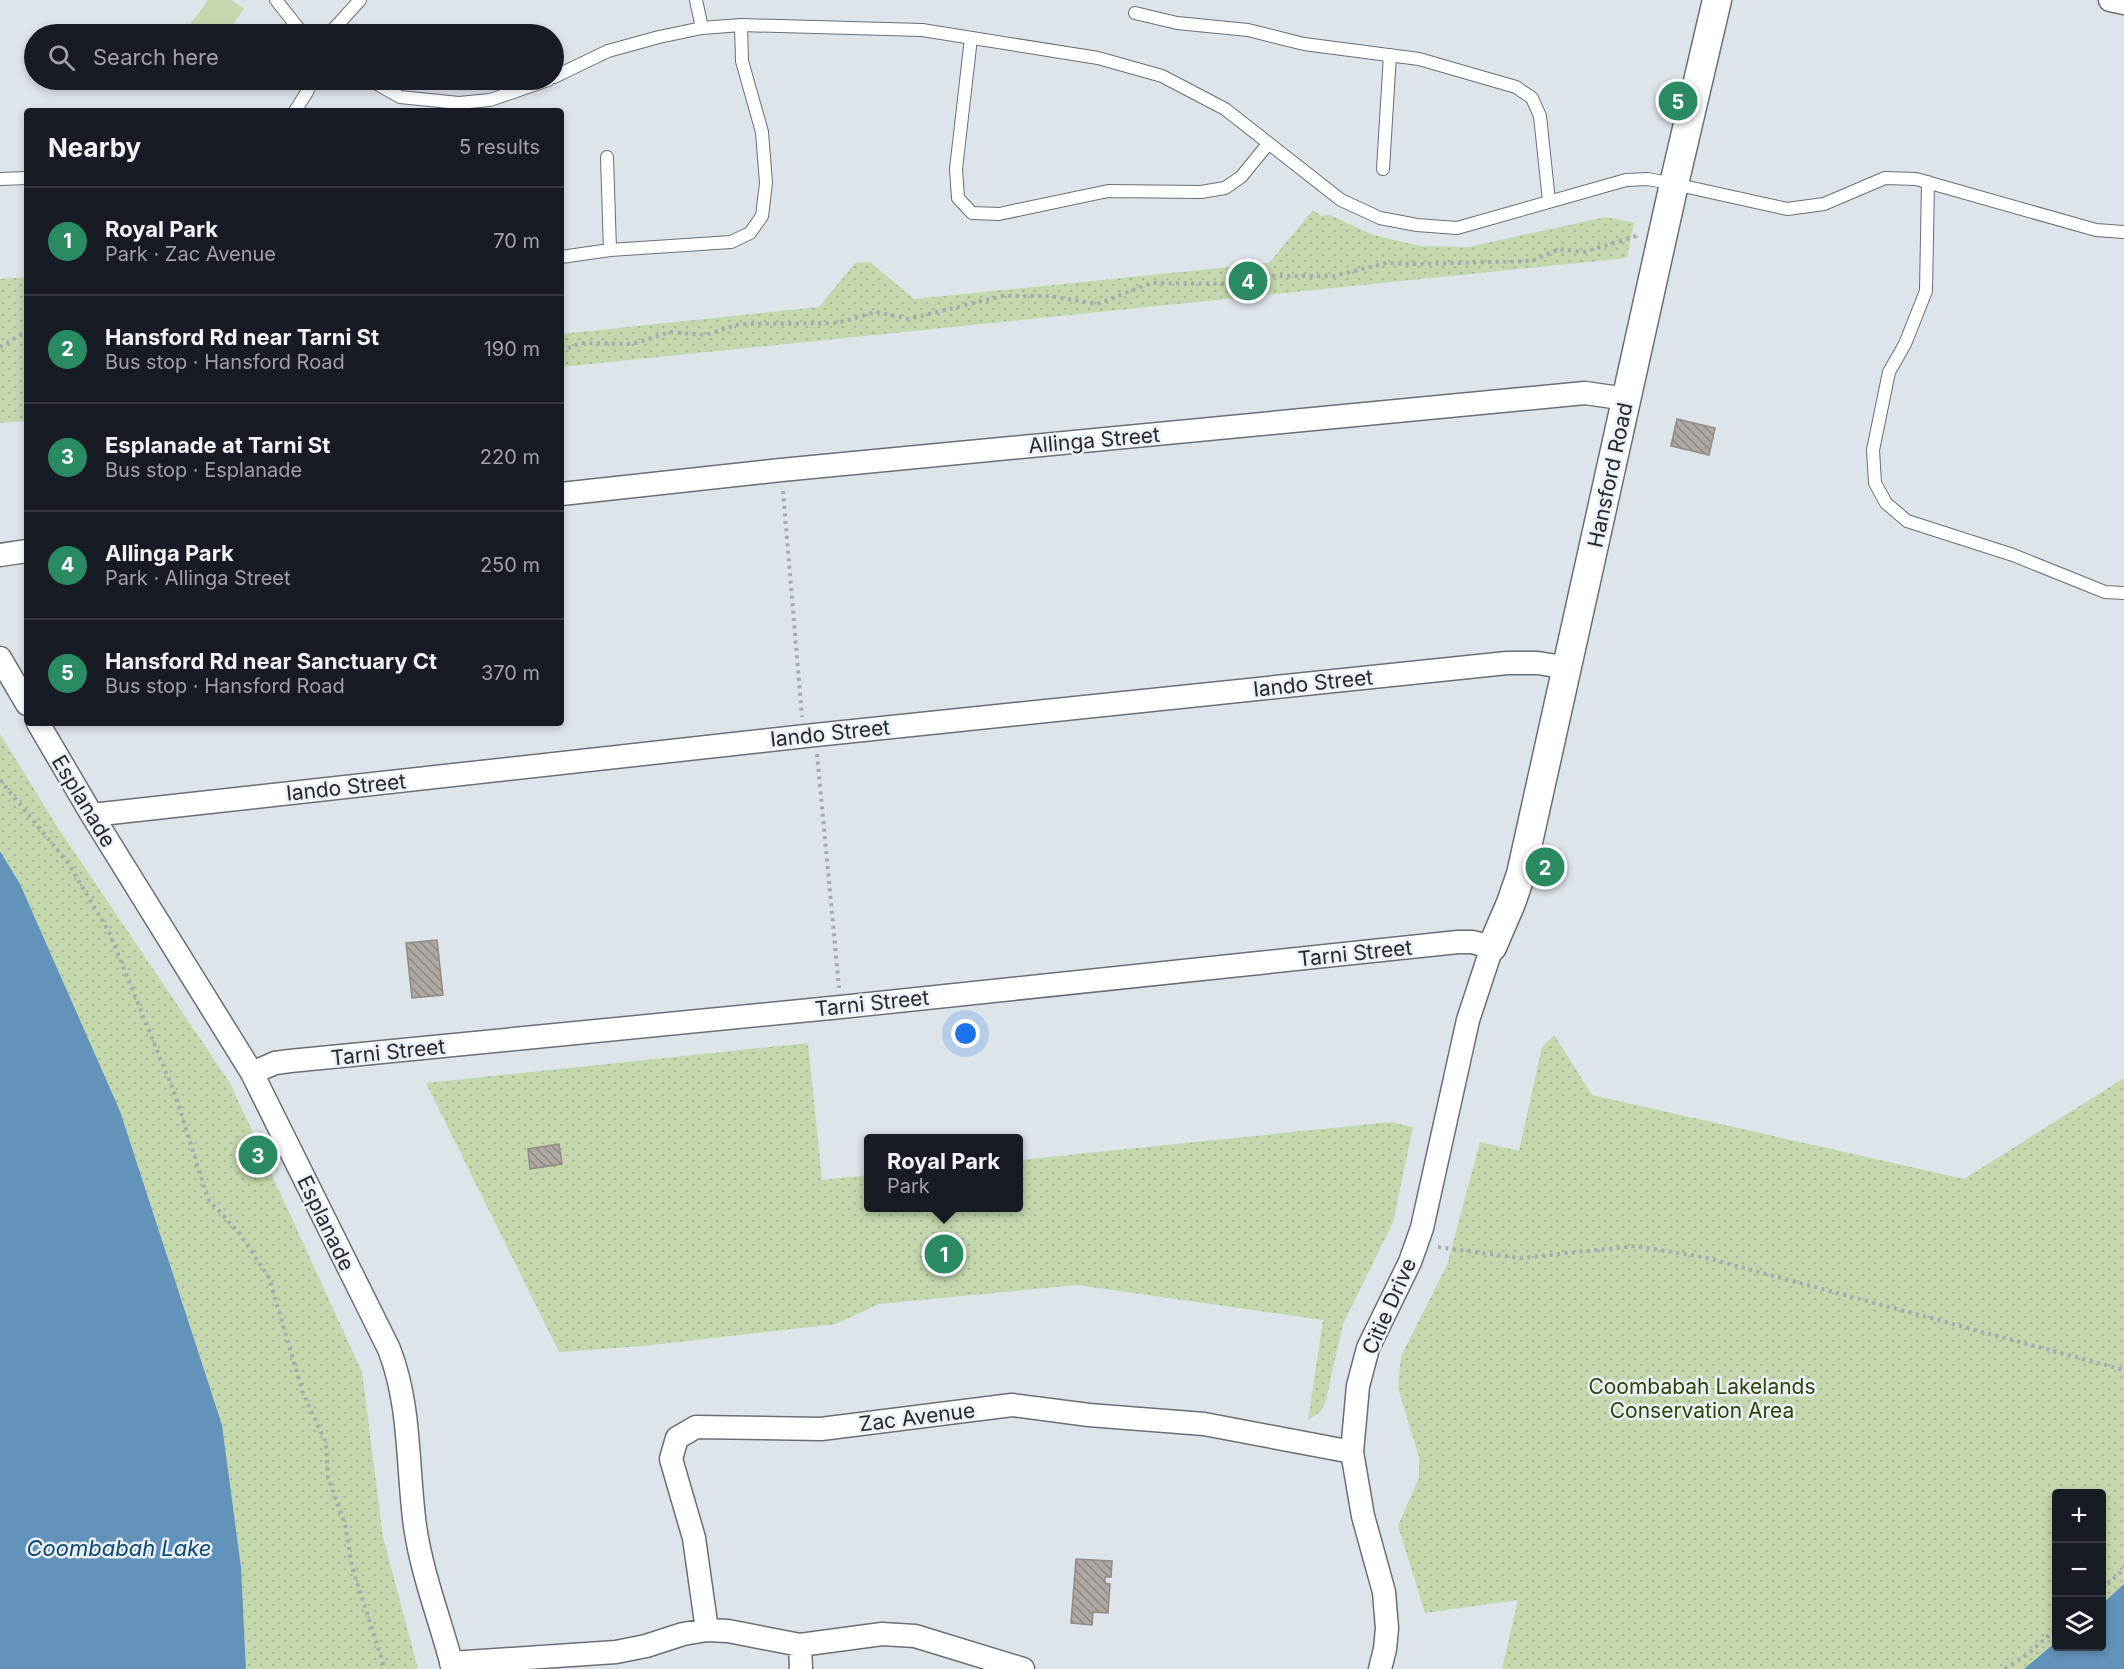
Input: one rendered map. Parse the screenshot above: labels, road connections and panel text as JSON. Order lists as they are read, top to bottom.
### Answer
{
  "streets": {
    "street": [
      "Allinga Street",
      "Hansford Road",
      "Iando Street",
      "Esplanade",
      "Tarni Street",
      "Citie Drive",
      "Zac Avenue"
    ]
  },
  "crossings": [
    ["Allinga Street", "Hansford Road"],
    ["Hansford Road", "Iando Street"],
    ["Hansford Road", "Tarni Street"],
    ["Hansford Road", "Citie Drive"],
    ["Iando Street", "Esplanade"],
    ["Esplanade", "Tarni Street"],
    ["Tarni Street", "Citie Drive"],
    ["Citie Drive", "Zac Avenue"]
  ],
  "water": ["Coombabah Lake"],
  "parks": ["Coombabah Lakelands Conservation Area"],
  "page": {
    "search": "Search here",
    "pins": [
      "5",
      "4",
      "2",
      "3",
      "1"
    ],
    "heading": ["Nearby", "5 results"],
    "list": [
      {
        "mark": "1",
        "name": "Royal Park",
        "note": "Park · Zac Avenue",
        "value": "70 m"
      },
      {
        "mark": "2",
        "name": "Hansford Rd near Tarni St",
        "note": "Bus stop · Hansford Road",
        "value": "190 m"
      },
      {
        "mark": "3",
        "name": "Esplanade at Tarni St",
        "note": "Bus stop · Esplanade",
        "value": "220 m"
      },
      {
        "mark": "4",
        "name": "Allinga Park",
        "note": "Park · Allinga Street",
        "value": "250 m"
      },
      {
        "mark": "5",
        "name": "Hansford Rd near Sanctuary Ct",
        "note": "Bus stop · Hansford Road",
        "value": "370 m"
      }
    ],
    "popup": ["Royal Park", "Park"],
    "map_buttons": ["+", "−"]
  }
}
